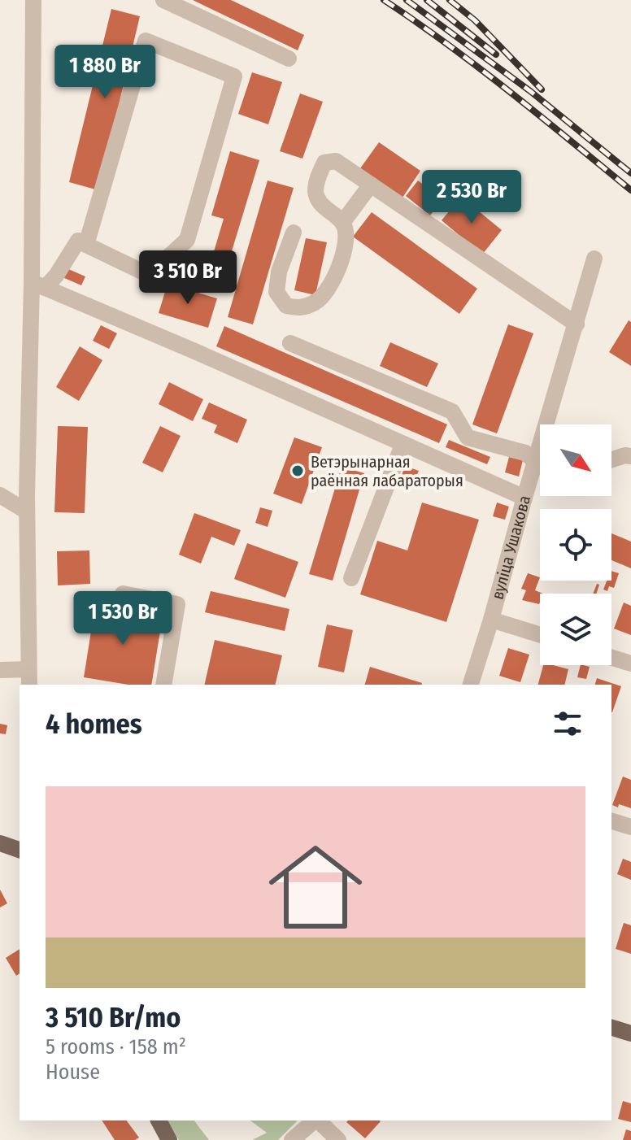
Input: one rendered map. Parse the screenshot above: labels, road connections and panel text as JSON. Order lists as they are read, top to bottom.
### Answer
{
  "streets": {
    "street": ["вуліца Ушакова"]
  },
  "places": ["Ветэрынарная раённая лабараторыя"],
  "north": "bottom right",
  "page": {
    "price": [
      "1 880 Br",
      "2 530 Br",
      "3 510 Br",
      "1 530 Br"
    ],
    "heading": "4 homes",
    "list": [
      {
        "name": "3 510 Br/mo",
        "note": "5 rooms · 158 m² · House"
      }
    ]
  }
}
